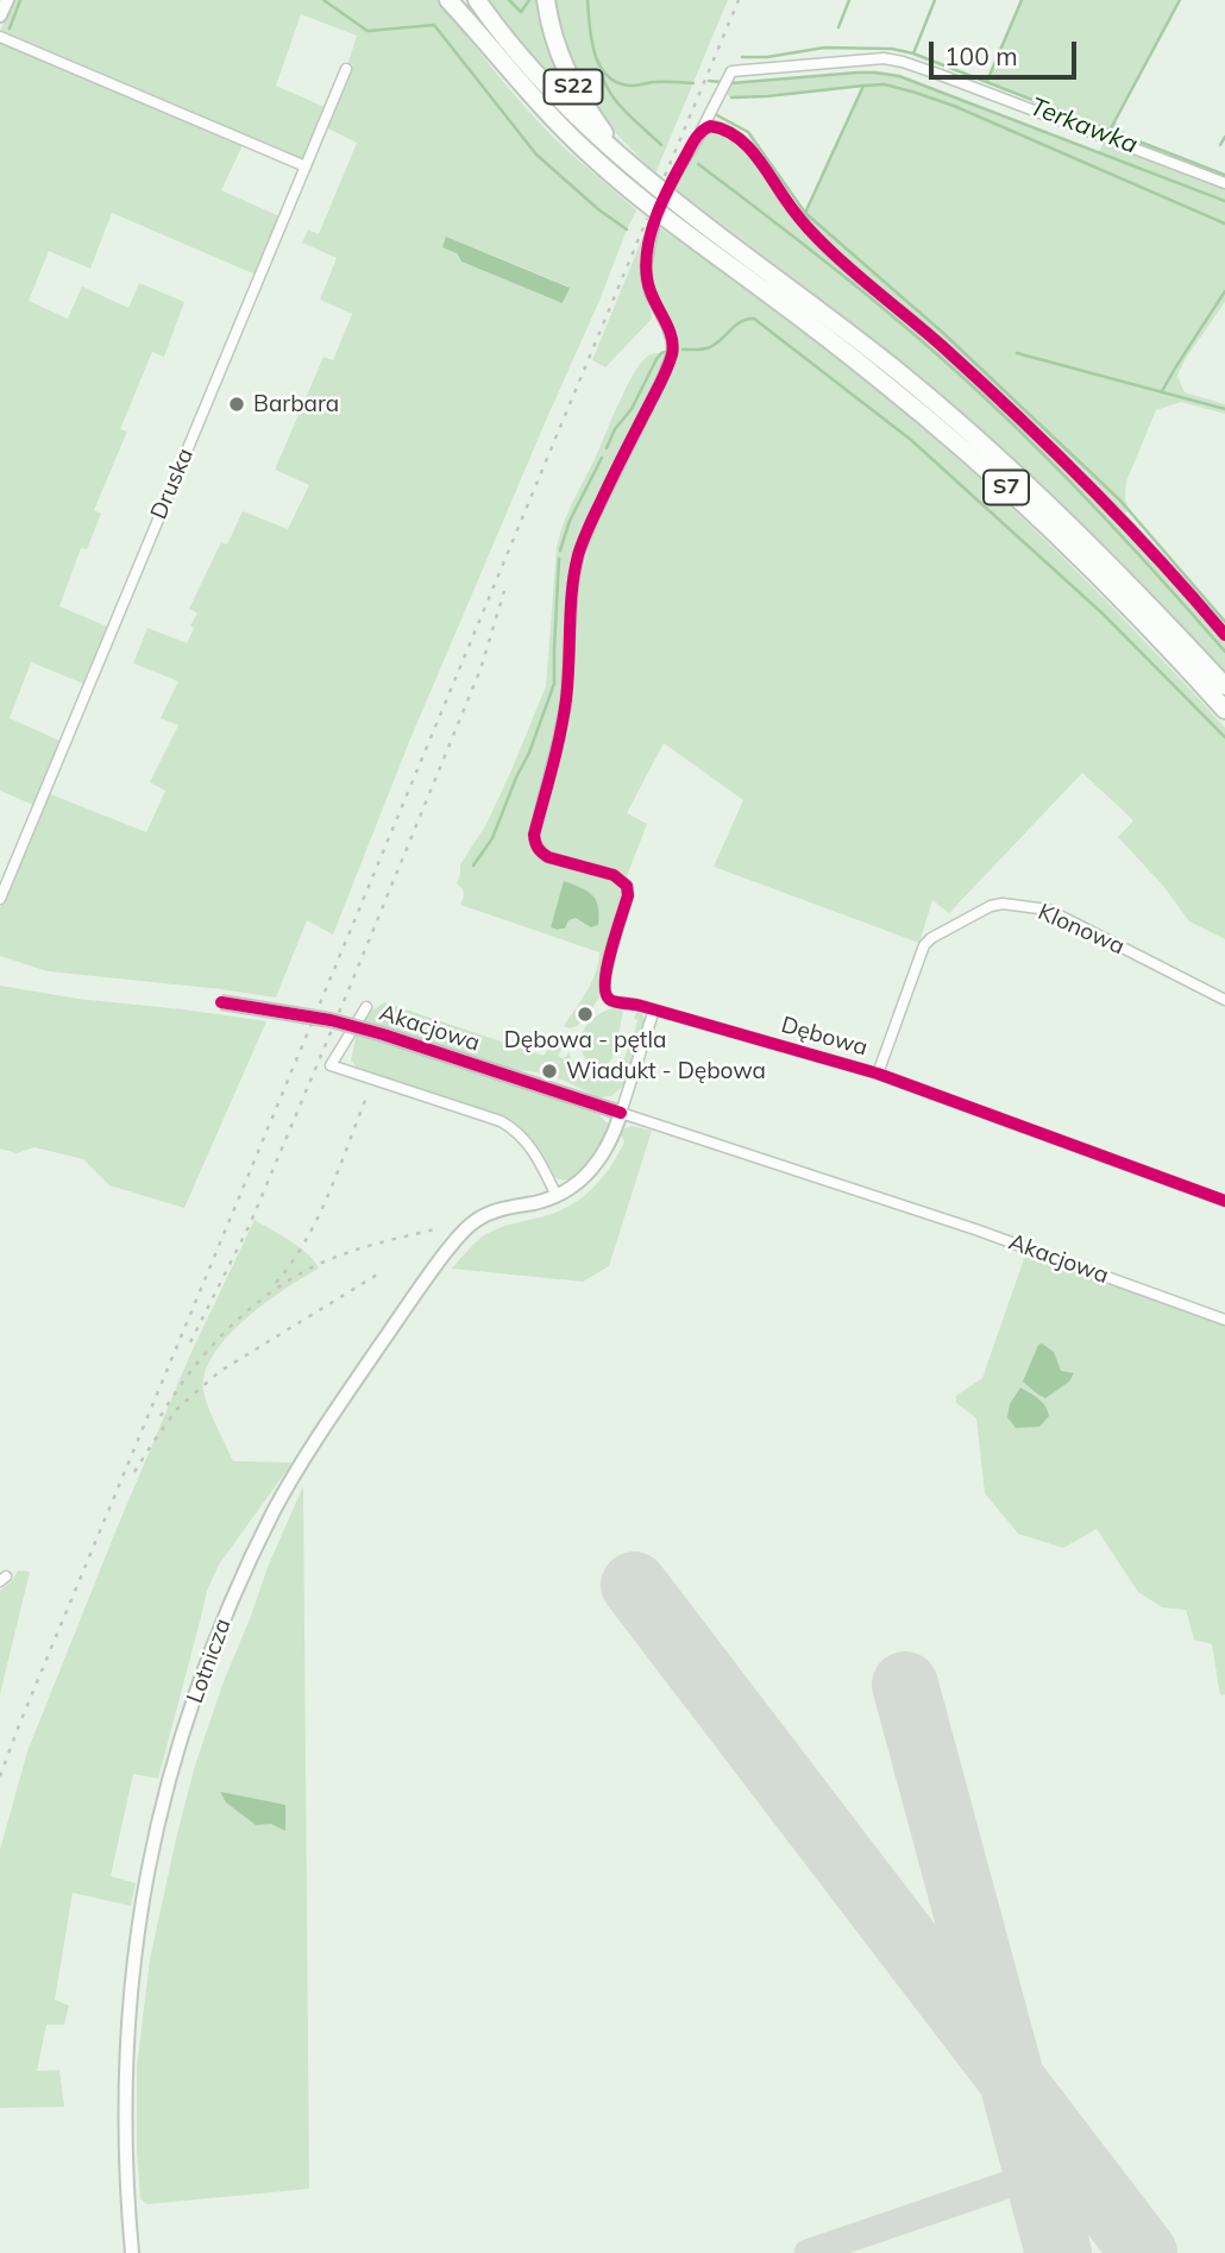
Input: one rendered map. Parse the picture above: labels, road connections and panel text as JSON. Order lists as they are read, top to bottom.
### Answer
{
  "streets": {
    "highway": ["S22", "S7"],
    "street": [
      "Druska",
      "Klonowa",
      "Akacjowa",
      "Dębowa",
      "Lotnicza"
    ]
  },
  "crossings": [
    ["S22", "S7"],
    ["Klonowa", "Dębowa"]
  ],
  "water": ["Terkawka"],
  "places": ["Barbara", "Dębowa - pętla", "Wiadukt - Dębowa"],
  "scale_bar": "100 m"
}
